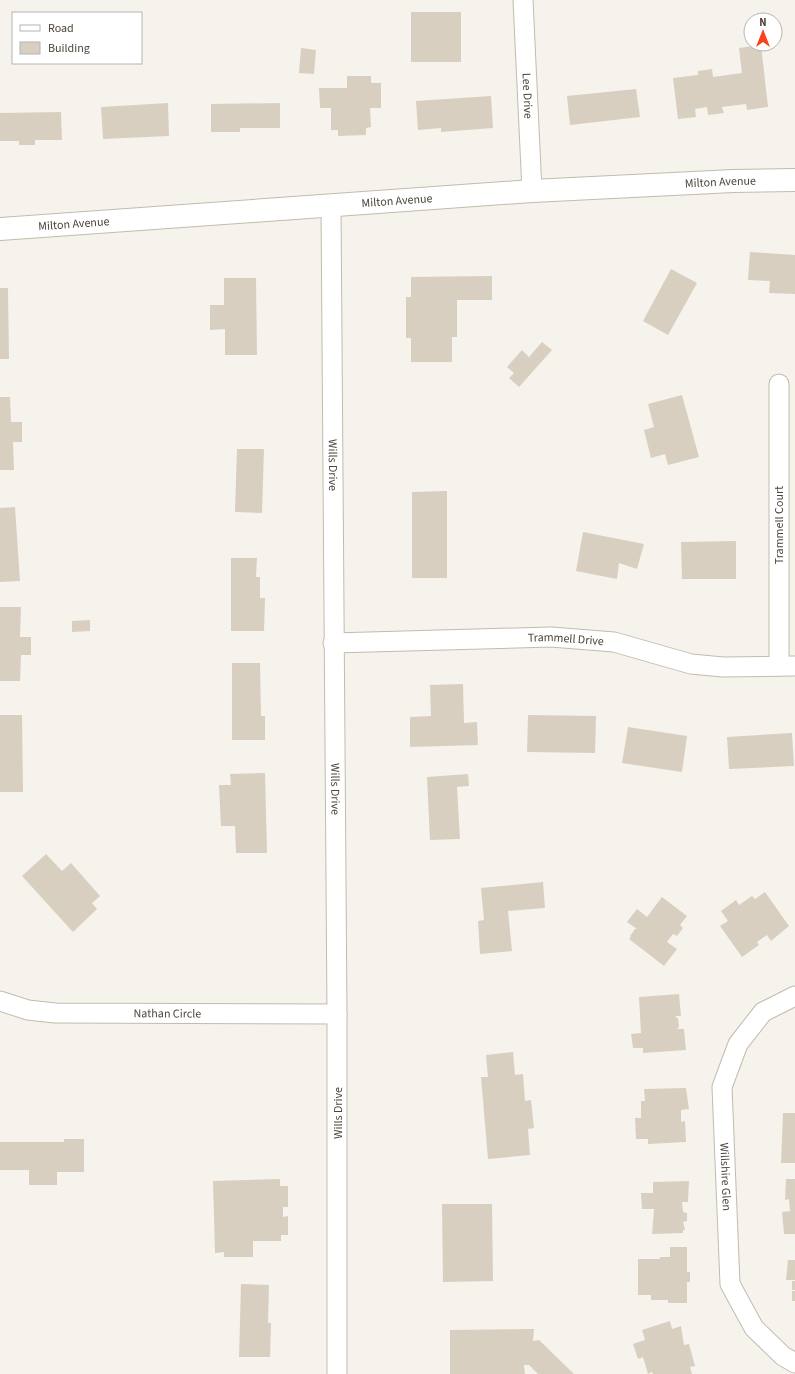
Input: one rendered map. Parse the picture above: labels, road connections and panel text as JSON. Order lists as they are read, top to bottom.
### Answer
{
  "streets": {
    "street": [
      "Lee Drive",
      "Milton Avenue",
      "Wills Drive",
      "Trammell Court",
      "Trammell Drive",
      "Nathan Circle",
      "Willshire Glen"
    ]
  },
  "crossings": [
    ["Lee Drive", "Milton Avenue"],
    ["Milton Avenue", "Wills Drive"],
    ["Wills Drive", "Trammell Drive"],
    ["Wills Drive", "Nathan Circle"],
    ["Trammell Court", "Trammell Drive"]
  ],
  "legend": ["Road", "Building"],
  "north": "top"
}
